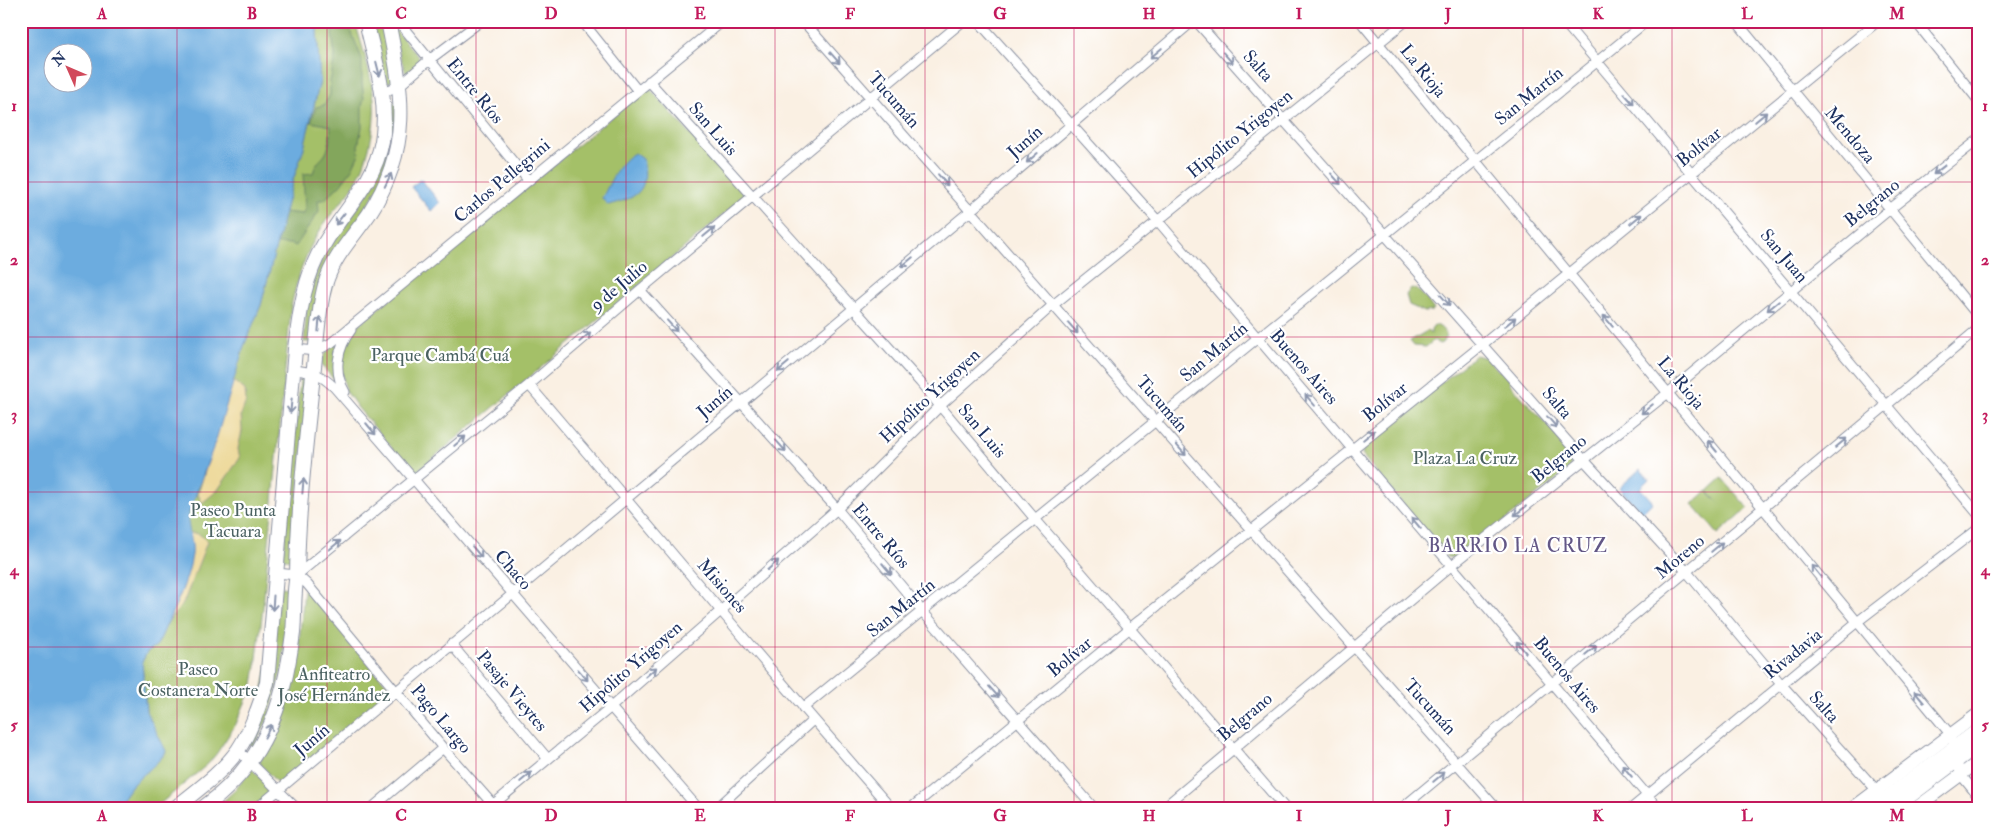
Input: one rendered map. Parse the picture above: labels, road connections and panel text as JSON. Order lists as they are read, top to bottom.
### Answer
{
  "streets": {
    "street": [
      "Salta",
      "La Rioja",
      "Entre Ríos",
      "San Martín",
      "Tucumán",
      "San Luis",
      "Hipólito Yrigoyen",
      "Mendoza",
      "Junín",
      "Bolívar",
      "Carlos Pellegrini",
      "Belgrano",
      "San Juan",
      "9 de Julio",
      "Buenos Aires",
      "Moreno",
      "Chaco",
      "Misiones",
      "Rivadavia",
      "Pasaje Vieytes",
      "Pago Largo"
    ]
  },
  "crossings": [
    ["Salta", "San Martín"],
    ["Salta", "Hipólito Yrigoyen"],
    ["Salta", "Junín"],
    ["Salta", "Bolívar"],
    ["Salta", "Belgrano"],
    ["Salta", "Moreno"],
    ["Salta", "Rivadavia"],
    ["La Rioja", "San Martín"],
    ["La Rioja", "Hipólito Yrigoyen"],
    ["La Rioja", "Bolívar"],
    ["La Rioja", "Belgrano"],
    ["La Rioja", "Moreno"],
    ["La Rioja", "Rivadavia"],
    ["Entre Ríos", "San Martín"],
    ["Entre Ríos", "Hipólito Yrigoyen"],
    ["Entre Ríos", "Junín"],
    ["Entre Ríos", "Bolívar"],
    ["Entre Ríos", "Carlos Pellegrini"],
    ["Entre Ríos", "9 de Julio"],
    ["San Martín", "Tucumán"],
    ["San Martín", "San Luis"],
    ["San Martín", "San Juan"],
    ["San Martín", "Buenos Aires"],
    ["San Martín", "Misiones"],
    ["Tucumán", "Hipólito Yrigoyen"],
    ["Tucumán", "Junín"],
    ["Tucumán", "Bolívar"],
    ["Tucumán", "Belgrano"],
    ["Tucumán", "9 de Julio"],
    ["Tucumán", "Moreno"],
    ["San Luis", "Hipólito Yrigoyen"],
    ["San Luis", "Junín"],
    ["San Luis", "Bolívar"],
    ["San Luis", "Carlos Pellegrini"],
    ["San Luis", "Belgrano"],
    ["San Luis", "9 de Julio"],
    ["Hipólito Yrigoyen", "Buenos Aires"],
    ["Hipólito Yrigoyen", "Chaco"],
    ["Hipólito Yrigoyen", "Misiones"],
    ["Hipólito Yrigoyen", "Pasaje Vieytes"],
    ["Hipólito Yrigoyen", "Pago Largo"],
    ["Mendoza", "Bolívar"],
    ["Mendoza", "Belgrano"],
    ["Junín", "Buenos Aires"],
    ["Junín", "Chaco"],
    ["Junín", "Misiones"],
    ["Junín", "Pasaje Vieytes"],
    ["Junín", "Pago Largo"],
    ["Bolívar", "San Juan"],
    ["Bolívar", "Buenos Aires"],
    ["Belgrano", "San Juan"],
    ["Belgrano", "Buenos Aires"],
    ["San Juan", "Moreno"],
    ["9 de Julio", "Chaco"],
    ["9 de Julio", "Misiones"],
    ["9 de Julio", "Pago Largo"],
    ["Buenos Aires", "Moreno"],
    ["Buenos Aires", "Rivadavia"]
  ],
  "one_way": [
    "Salta",
    "La Rioja",
    "Entre Ríos",
    "Tucumán",
    "Junín",
    "Bolívar",
    "Belgrano",
    "9 de Julio",
    "Buenos Aires",
    "Moreno",
    "Chaco"
  ],
  "districts": ["BARRIO LA CRUZ"],
  "parks": [
    "Parque Cambá Cuá",
    "Plaza La Cruz",
    "Paseo Punta Tacuara",
    "Paseo Costanera Norte",
    "Anfiteatro José Hernández"
  ],
  "north": "top left",
  "grid": {
    "columns": [
      "A",
      "B",
      "C",
      "D",
      "E",
      "F",
      "G",
      "H",
      "I",
      "J",
      "K",
      "L",
      "M"
    ],
    "rows": [
      "1",
      "2",
      "3",
      "4",
      "5"
    ]
  }
}
